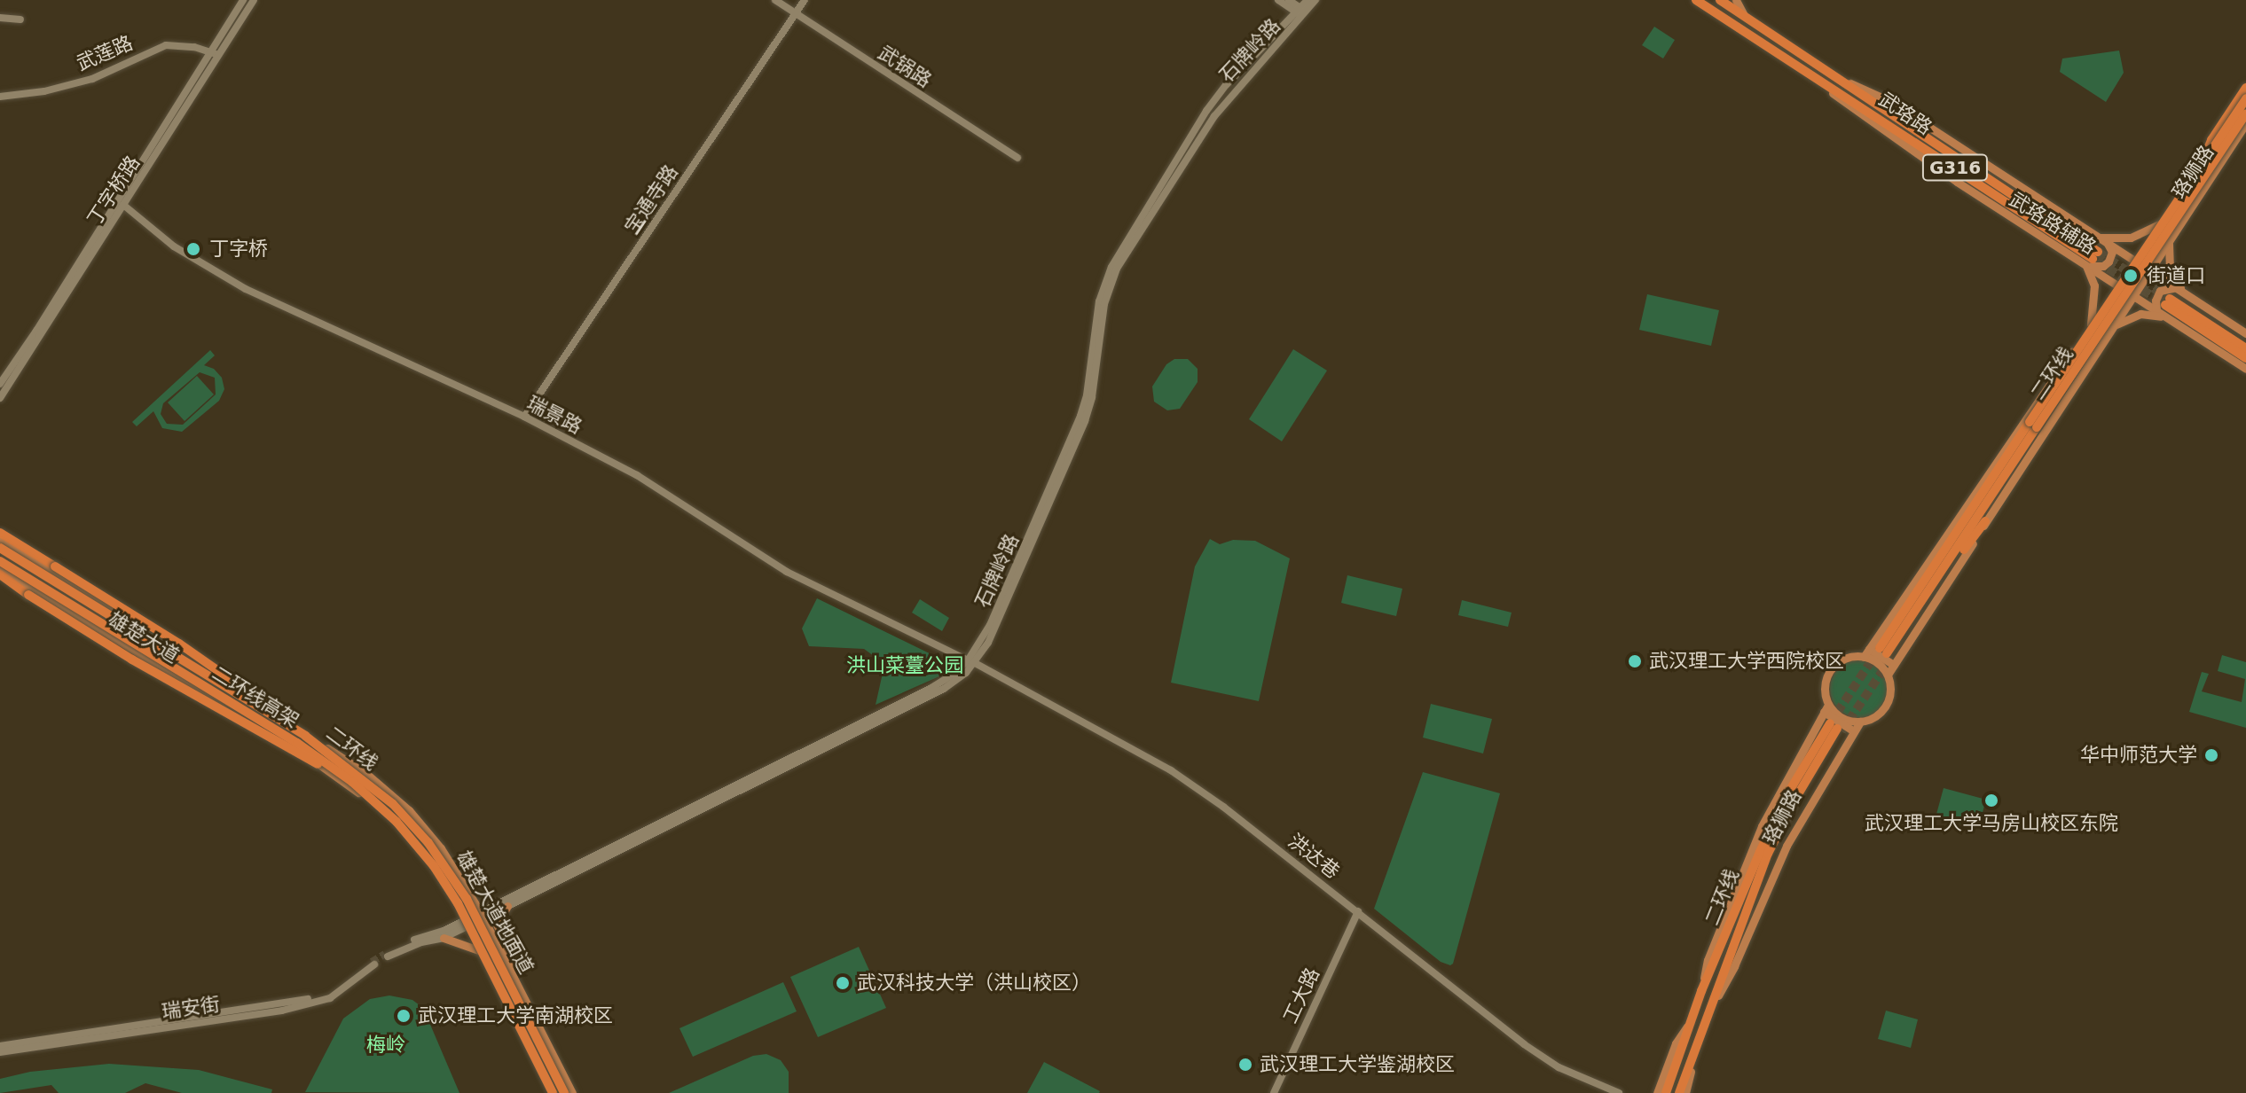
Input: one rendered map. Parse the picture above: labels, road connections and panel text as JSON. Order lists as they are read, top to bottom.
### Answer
{
  "streets": {
    "highway": [
      "武珞路",
      "G316",
      "二环线",
      "二环线高架"
    ],
    "main road": [
      "石牌岭路",
      "武莲路",
      "武锅路",
      "珞狮路",
      "丁字桥路",
      "宝通寺路",
      "武珞路辅路",
      "瑞景路",
      "雄楚大道",
      "洪达巷",
      "雄楚大道地面道",
      "工大路",
      "瑞安街"
    ]
  },
  "crossings": [
    ["石牌岭路", "瑞景路"],
    ["石牌岭路", "雄楚大道"],
    ["石牌岭路", "二环线高架"],
    ["石牌岭路", "洪达巷"],
    ["石牌岭路", "雄楚大道地面道"],
    ["武莲路", "丁字桥路"],
    ["武锅路", "宝通寺路"],
    ["武珞路", "武珞路辅路"],
    ["珞狮路", "武珞路辅路"],
    ["珞狮路", "二环线"],
    ["丁字桥路", "瑞景路"],
    ["宝通寺路", "瑞景路"],
    ["瑞景路", "洪达巷"],
    ["雄楚大道", "二环线高架"],
    ["洪达巷", "工大路"]
  ],
  "parks": ["洪山菜薹公园", "梅岭"],
  "places": [
    "丁字桥",
    "街道口",
    "武汉理工大学西院校区",
    "华中师范大学",
    "武汉理工大学马房山校区东院",
    "武汉科技大学（洪山校区）",
    "武汉理工大学南湖校区",
    "武汉理工大学鉴湖校区"
  ]
}
